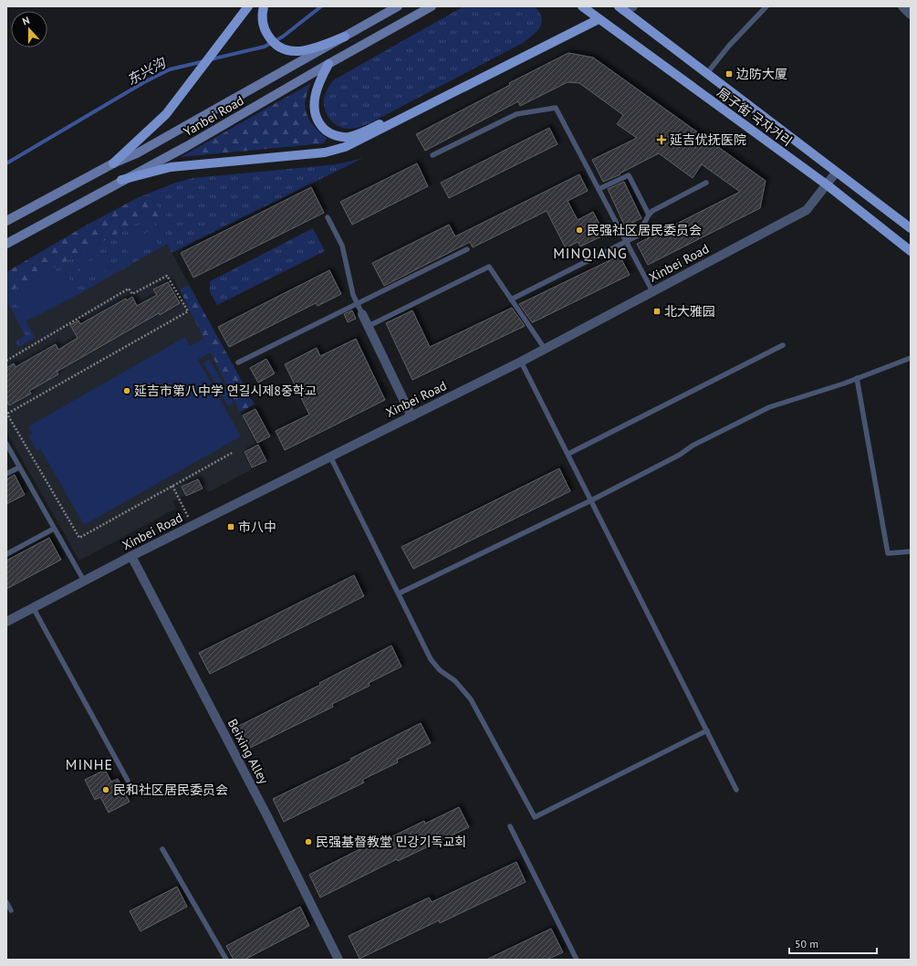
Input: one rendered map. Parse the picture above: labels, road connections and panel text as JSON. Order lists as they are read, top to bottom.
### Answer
{
  "streets": {
    "main road": ["Yanbei Road", "局子街 국자거리"],
    "street": ["Xinbei Road", "Beixing Alley"]
  },
  "crossings": [
    ["局子街 국자거리", "Xinbei Road"],
    ["Xinbei Road", "Beixing Alley"]
  ],
  "districts": ["MINQIANG", "MINHE"],
  "water": ["东兴沟"],
  "places": {
    "transit": ["边防大厦", "北大雅园", "市八中"],
    "health": ["延吉优抚医院"],
    "other": [
      "民强社区居民委员会",
      "延吉市第八中学 연길시제8중학교",
      "民和社区居民委员会",
      "民强基督教堂 민강기독교회"
    ]
  },
  "scale_bar": "50 m",
  "north": "top"
}
